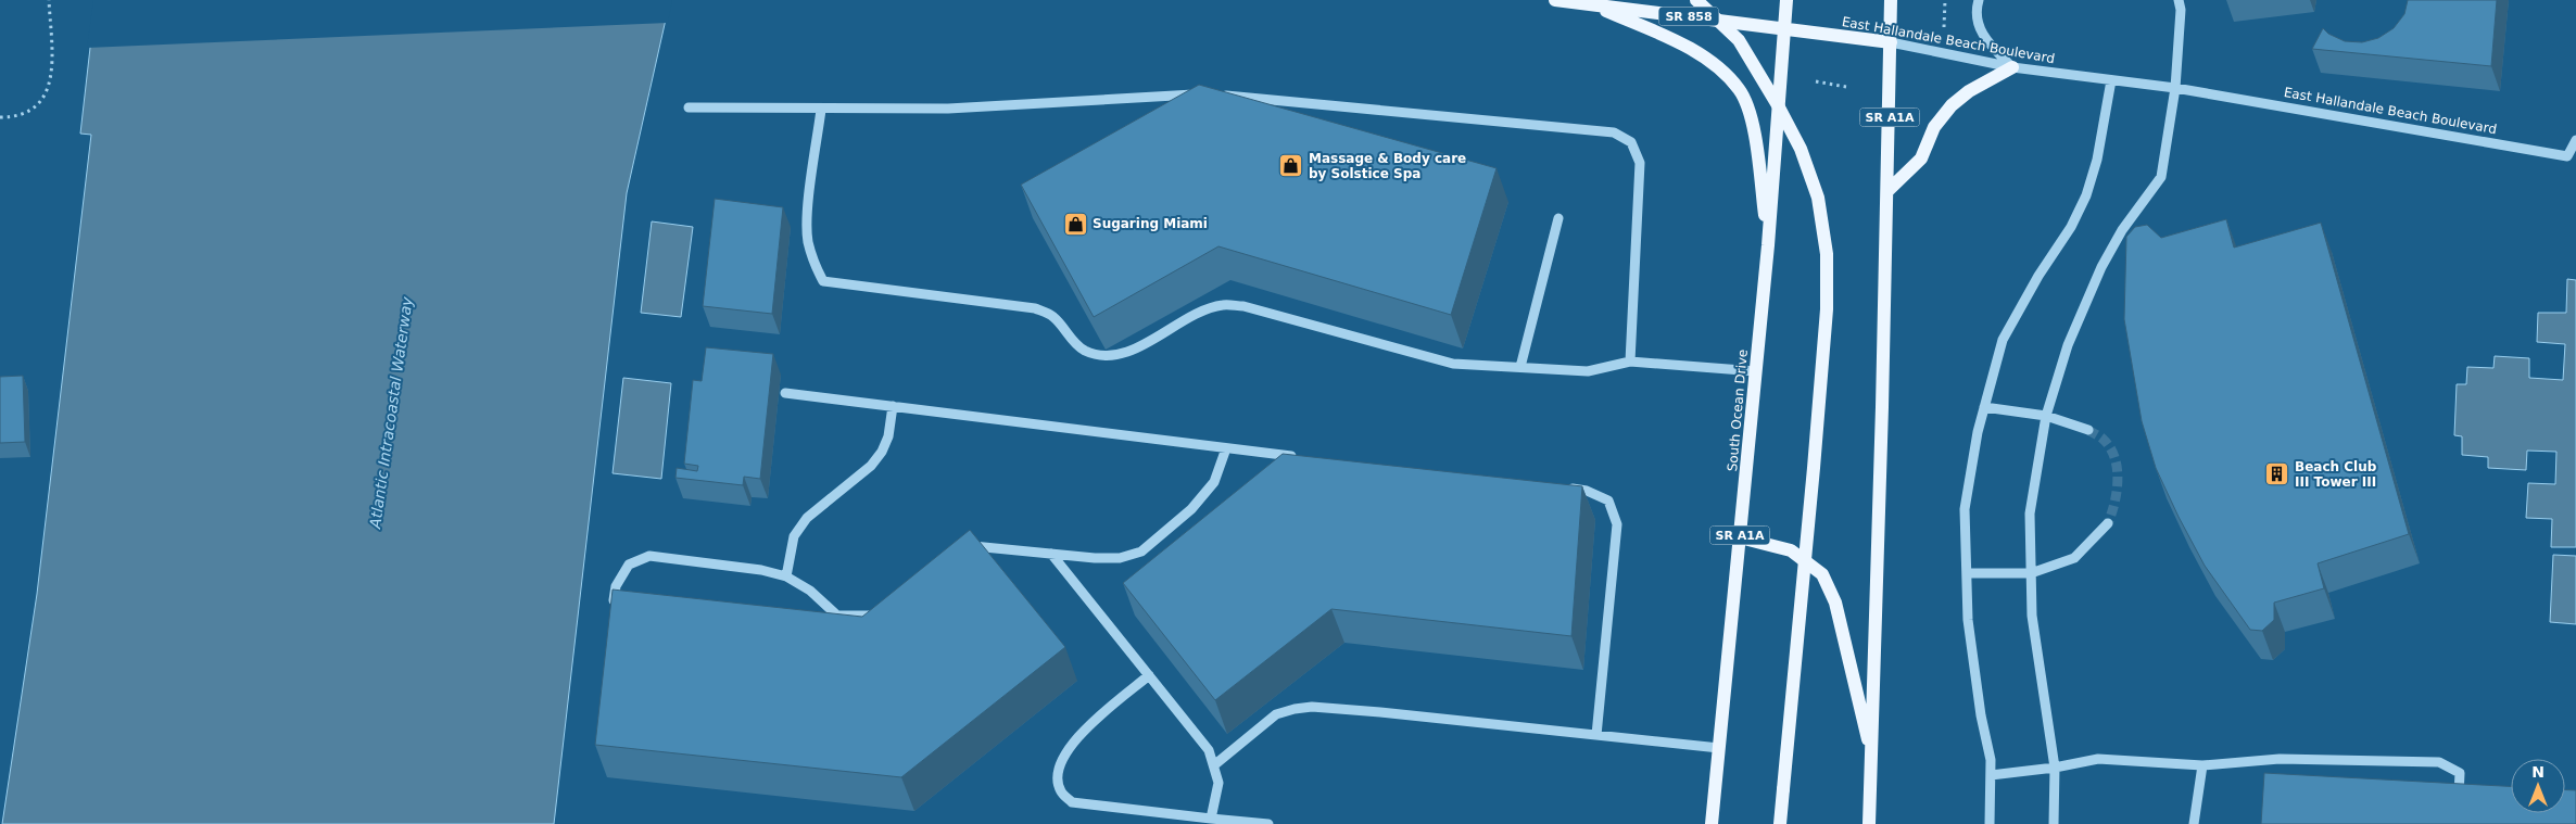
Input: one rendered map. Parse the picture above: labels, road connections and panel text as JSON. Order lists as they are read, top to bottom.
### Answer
{
  "streets": {
    "main road": [
      "SR 858",
      "East Hallandale Beach Boulevard",
      "SR A1A",
      "South Ocean Drive"
    ]
  },
  "crossings": [
    ["East Hallandale Beach Boulevard", "SR A1A"],
    ["East Hallandale Beach Boulevard", "South Ocean Drive"]
  ],
  "water": ["Atlantic Intracoastal Waterway"],
  "places": {
    "shop": ["Massage & Body care by Solstice Spa", "Sugaring Miami"],
    "building": ["Beach Club III Tower III"]
  },
  "north": "top"
}
